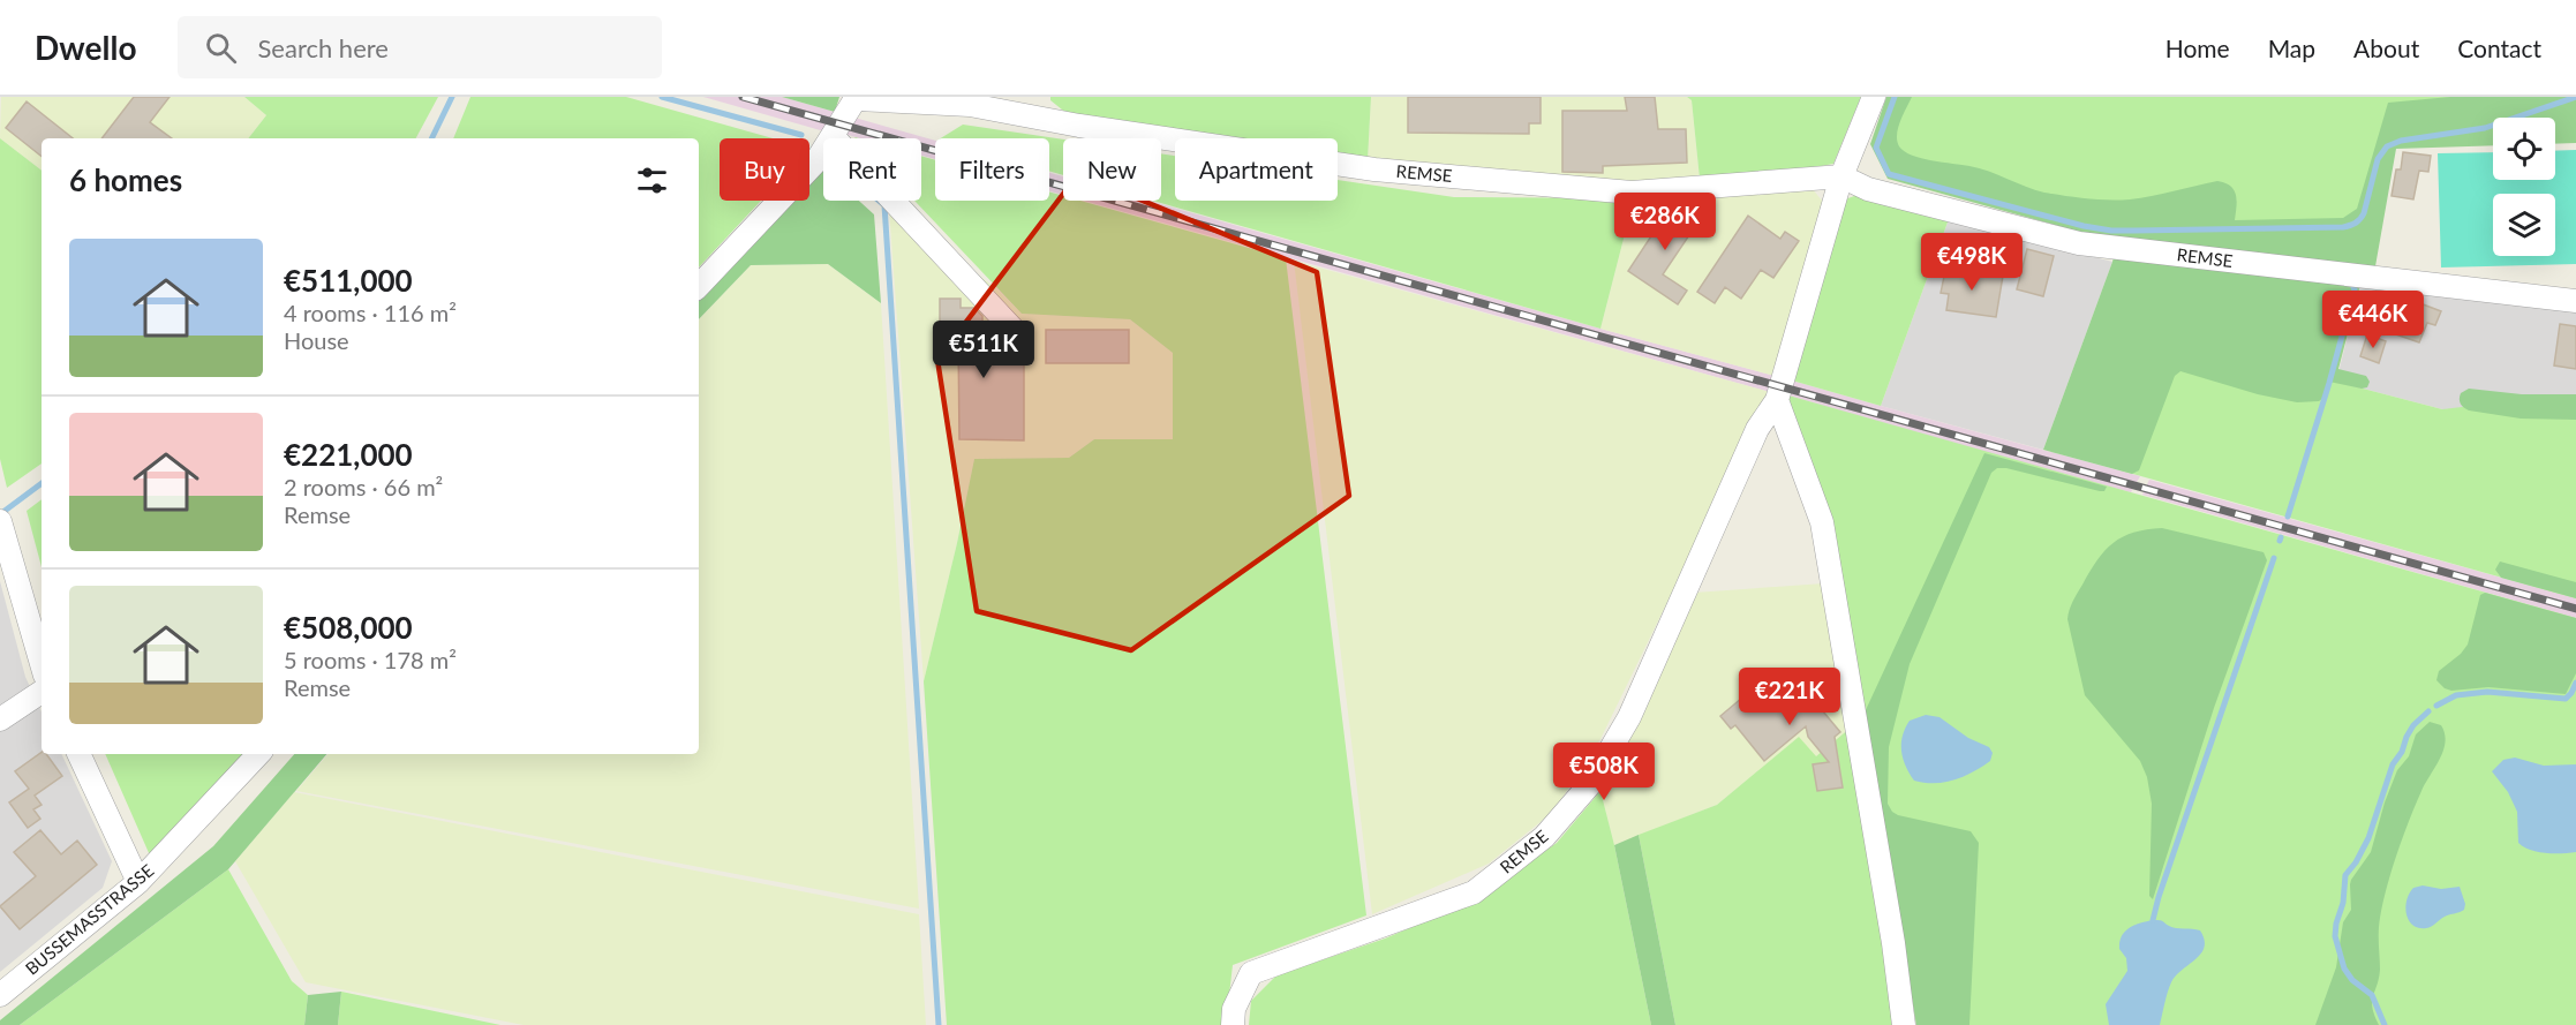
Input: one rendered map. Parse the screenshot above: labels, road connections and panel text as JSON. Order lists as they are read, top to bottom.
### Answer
{
  "streets": {
    "street": ["REMSE", "BUSSEMASSTRASSE"]
  },
  "page": {
    "header": "Dwello",
    "search": "Search here",
    "nav": [
      "Home",
      "Map",
      "About",
      "Contact"
    ],
    "chip": [
      "Buy",
      "Rent",
      "Filters",
      "New",
      "Apartment"
    ],
    "heading": "6 homes",
    "price": [
      "€286K",
      "€498K",
      "€446K",
      "€511K",
      "€221K",
      "€508K"
    ],
    "list": [
      {
        "name": "€511,000",
        "note": "4 rooms · 116 m² · House"
      },
      {
        "name": "€221,000",
        "note": "2 rooms · 66 m² · Remse"
      },
      {
        "name": "€508,000",
        "note": "5 rooms · 178 m² · Remse"
      }
    ]
  }
}
